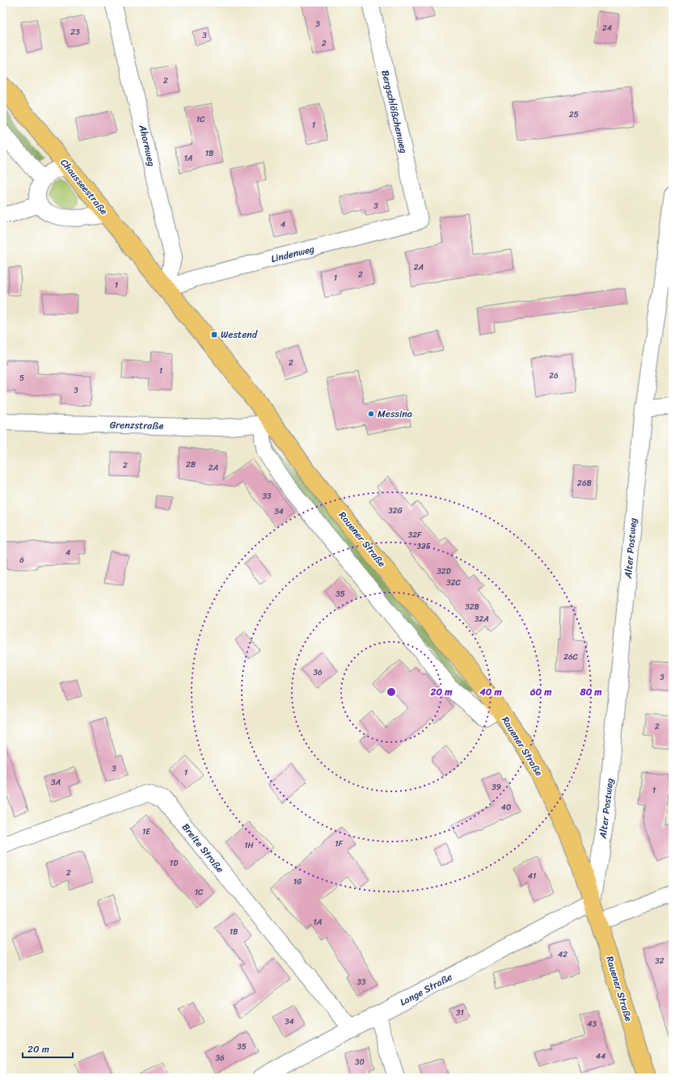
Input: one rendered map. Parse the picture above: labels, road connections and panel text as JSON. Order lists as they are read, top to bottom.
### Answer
{
  "streets": {
    "main road": ["Chausseestraße", "Rauener Straße"],
    "street": [
      "Bergschlößchenweg",
      "Ahornweg",
      "Lindenweg",
      "Grenzstraße",
      "Alter Postweg",
      "Breite Straße",
      "Lange Straße"
    ]
  },
  "crossings": [
    ["Bergschlößchenweg", "Lindenweg"],
    ["Ahornweg", "Chausseestraße"],
    ["Ahornweg", "Lindenweg"],
    ["Chausseestraße", "Lindenweg"],
    ["Grenzstraße", "Rauener Straße"],
    ["Rauener Straße", "Alter Postweg"],
    ["Rauener Straße", "Lange Straße"],
    ["Alter Postweg", "Lange Straße"],
    ["Breite Straße", "Lange Straße"]
  ],
  "places": {
    "transit": ["Westend"],
    "other": ["Messina"]
  },
  "house_numbers": [
    "3",
    "24",
    "23",
    "3",
    "2",
    "2",
    "25",
    "1C",
    "1",
    "1B",
    "1A",
    "3",
    "4",
    "2A",
    "2",
    "1",
    "1",
    "2",
    "1",
    "26",
    "5",
    "3",
    "2B",
    "2",
    "2A",
    "26B",
    "33",
    "32G",
    "34",
    "32F",
    "32E",
    "4",
    "6",
    "32D",
    "32C",
    "35",
    "32B",
    "32A",
    "26C",
    "36",
    "3",
    "2",
    "3",
    "1",
    "3A",
    "39",
    "1",
    "40",
    "1E",
    "1F",
    "1H",
    "1D",
    "2",
    "41",
    "1G",
    "1C",
    "1A",
    "1B",
    "42",
    "32",
    "33",
    "31",
    "34",
    "43",
    "35",
    "44",
    "36",
    "30"
  ],
  "scale_bar": "20 m",
  "rings": [
    "20 m",
    "40 m",
    "60 m",
    "80 m"
  ]
}
